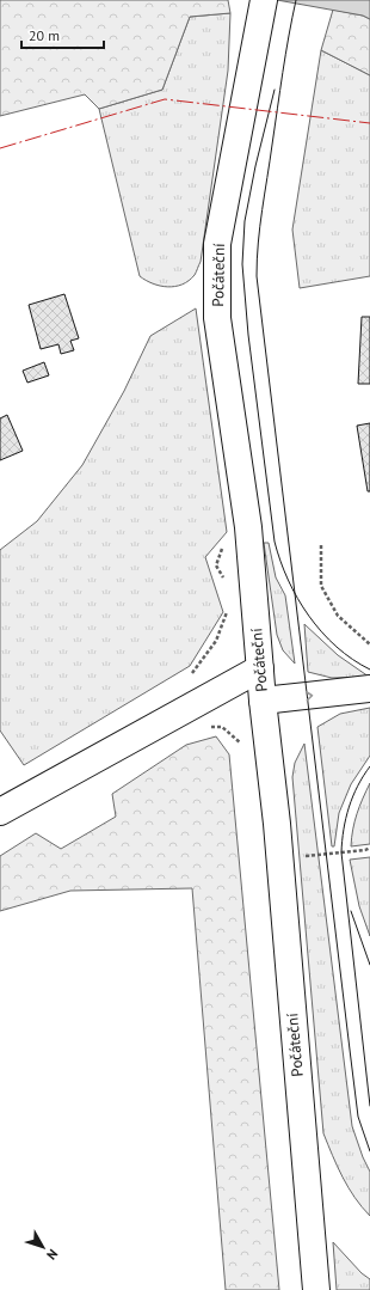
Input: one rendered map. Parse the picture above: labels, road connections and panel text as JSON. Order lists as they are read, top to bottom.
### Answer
{
  "streets": {
    "street": ["Počáteční"]
  },
  "scale_bar": "20 m",
  "north": "bottom right"
}
